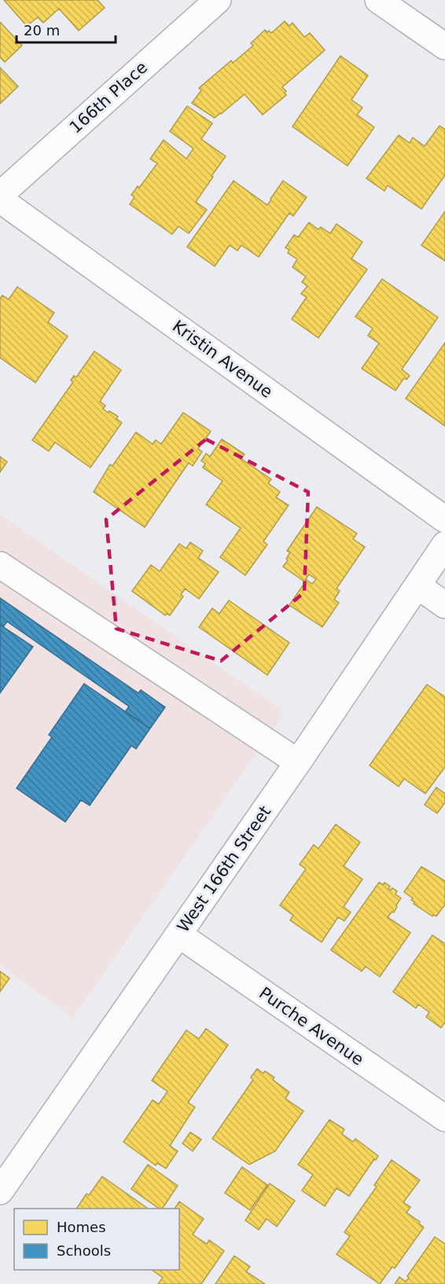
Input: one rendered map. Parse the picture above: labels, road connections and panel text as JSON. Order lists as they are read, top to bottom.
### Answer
{
  "streets": {
    "street": [
      "166th Place",
      "Kristin Avenue",
      "West 166th Street",
      "Purche Avenue"
    ]
  },
  "crossings": [
    ["West 166th Street", "Purche Avenue"]
  ],
  "legend": ["Homes", "Schools"],
  "scale_bar": "20 m"
}
